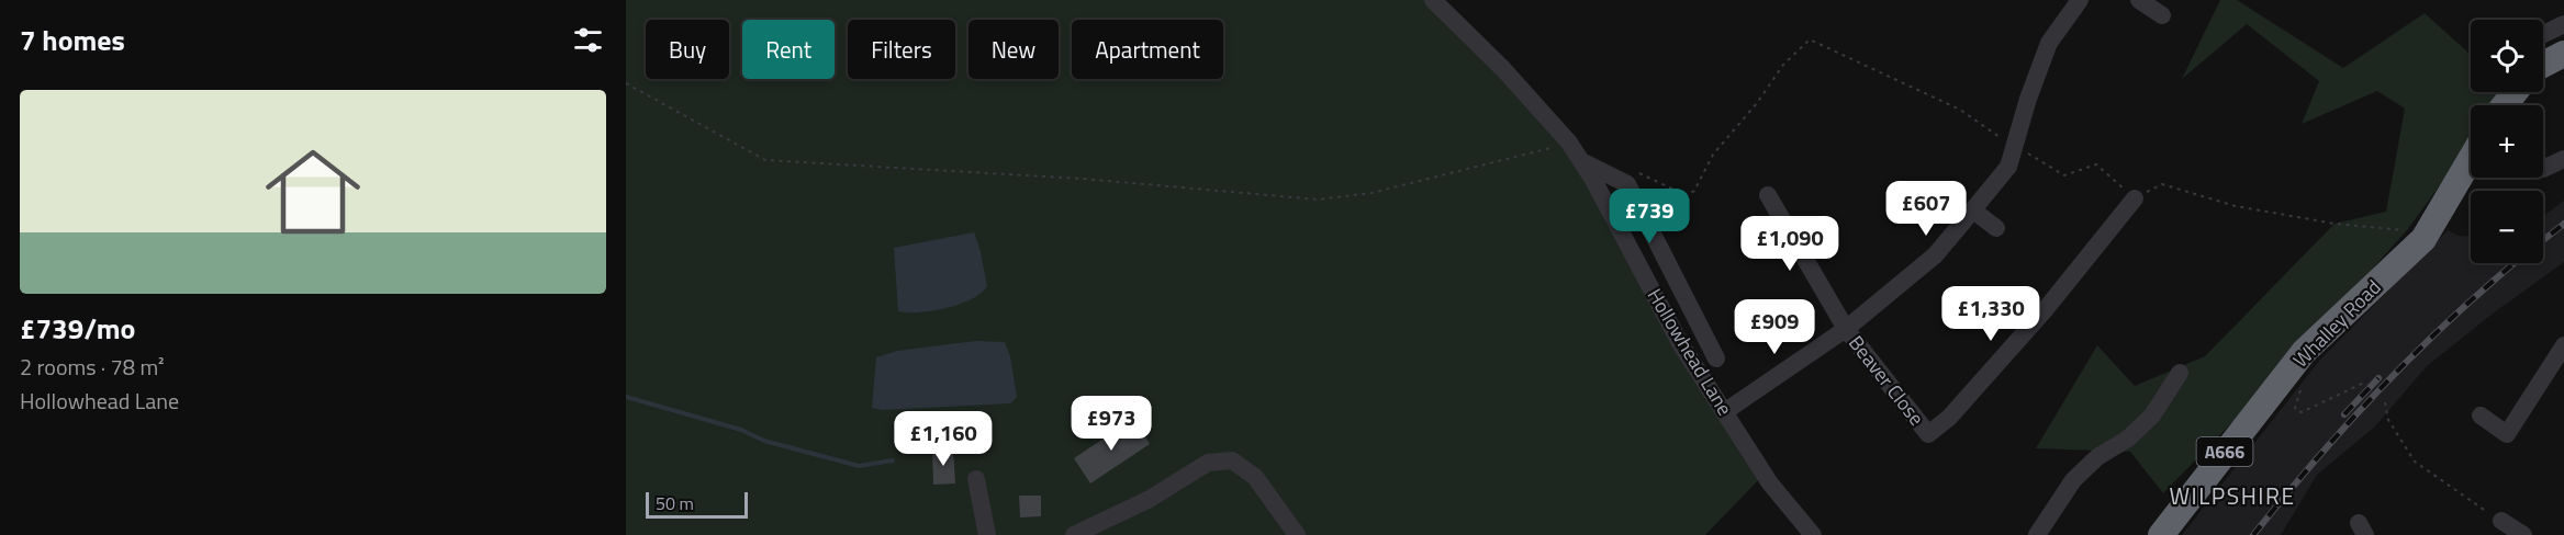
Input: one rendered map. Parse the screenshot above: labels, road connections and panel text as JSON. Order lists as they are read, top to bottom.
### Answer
{
  "streets": {
    "highway": ["Whalley Road", "A666"],
    "street": ["Hollowhead Lane", "Beaver Close"]
  },
  "districts": ["WILPSHIRE"],
  "scale_bar": "50 m",
  "page": {
    "heading": "7 homes",
    "map_buttons": ["+", "−"],
    "chip": [
      "Buy",
      "Rent",
      "Filters",
      "New",
      "Apartment"
    ],
    "list": [
      {
        "name": "£739/mo",
        "note": "2 rooms · 78 m² · Hollowhead Lane"
      }
    ],
    "price": [
      "£607",
      "£739",
      "£1,090",
      "£1,330",
      "£909",
      "£973",
      "£1,160"
    ],
    "scale": "50 m"
  }
}
